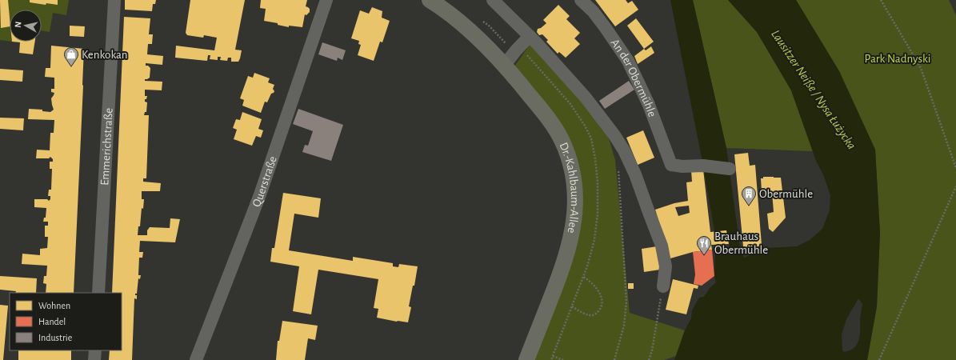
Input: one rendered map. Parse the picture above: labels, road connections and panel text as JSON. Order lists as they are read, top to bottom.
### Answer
{
  "streets": {
    "main road": ["Dr.-Kahlbaum-Allee"],
    "street": ["An der Obermühle", "Emmerichstraße", "Querstraße"]
  },
  "water": ["Lausitzer Neiße / Nysa Łużycka"],
  "parks": ["Park Nadnyski"],
  "places": {
    "shop": ["Kenkokan"],
    "building": ["Obermühle"],
    "restaurant": ["Brauhaus Obermühle"]
  },
  "legend": ["Wohnen", "Handel", "Industrie"],
  "north": "left"
}
